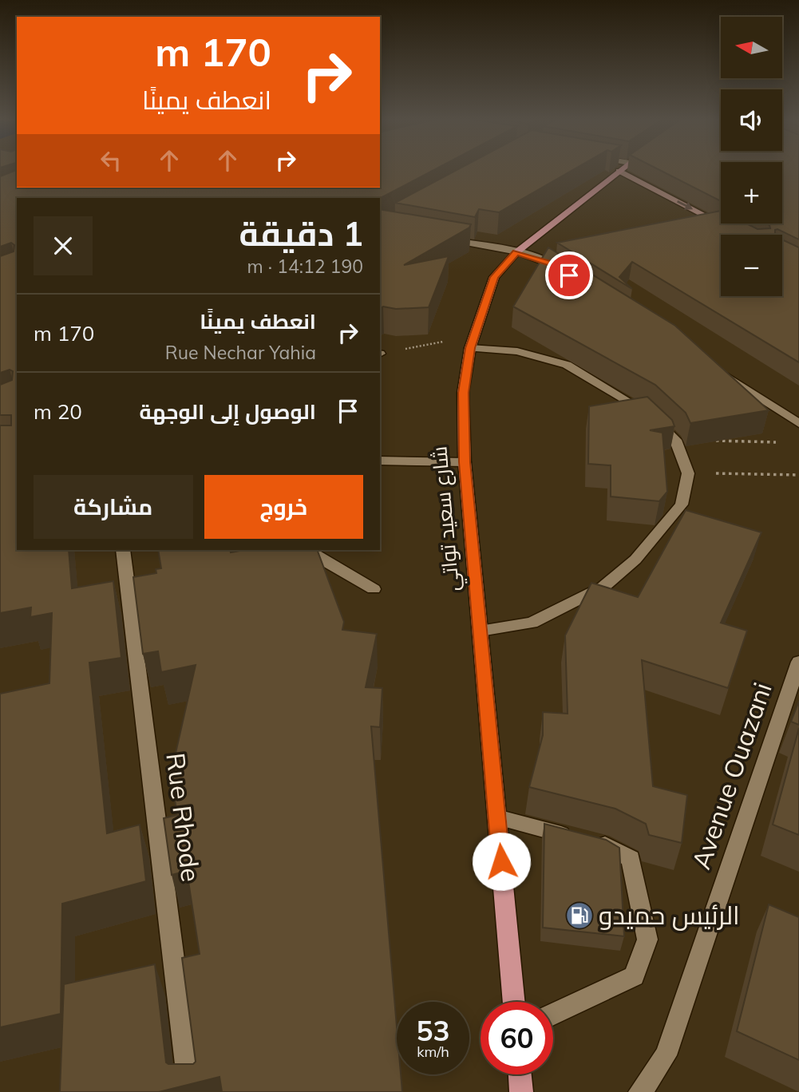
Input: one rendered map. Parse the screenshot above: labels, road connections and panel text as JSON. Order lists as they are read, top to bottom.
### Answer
{
  "streets": {
    "main road": ["شارع سعيد تواتي"],
    "street": ["Avenue Ouazani", "Rue Rhode"]
  },
  "places": {
    "fuel station": ["الرئيس حميدو"]
  },
  "north": "left",
  "page": {
    "map_buttons": ["+", "−"],
    "turn": ["170 m", "انعطف يمينًا"],
    "heading": ["1 دقيقة", "190 m · 14:12"],
    "list": [
      {
        "name": "انعطف يمينًا",
        "note": "Rue Nechar Yahia",
        "value": "170 m"
      },
      {
        "name": "الوصول إلى الوجهة",
        "value": "20 m"
      }
    ],
    "buttons": ["خروج", "مشاركة"],
    "speed": "53 km/h",
    "limit": "60"
  }
}
